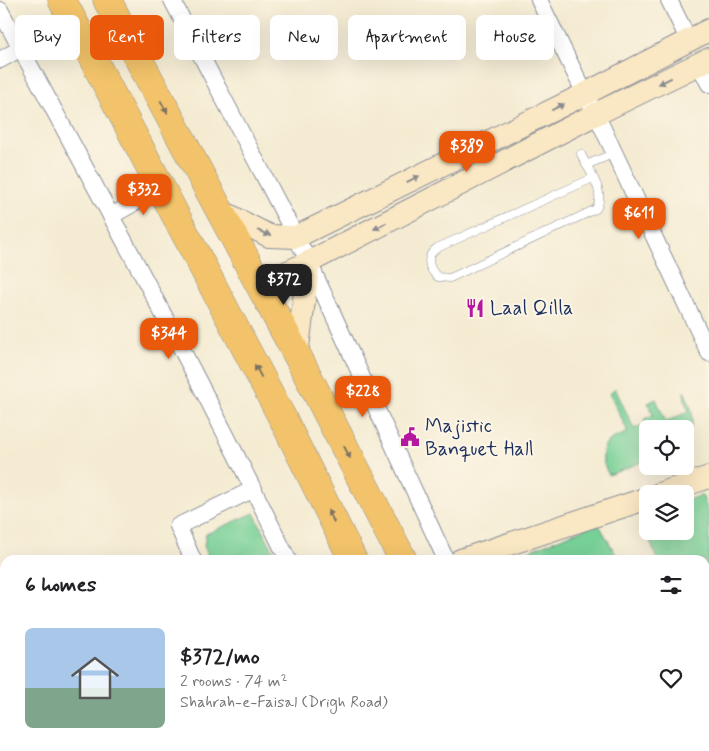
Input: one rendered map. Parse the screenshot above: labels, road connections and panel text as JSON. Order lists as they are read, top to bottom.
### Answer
{
  "places": {
    "restaurant": ["Laal Qilla"],
    "public building": ["Majistic Banquet Hall"]
  },
  "page": {
    "chip": [
      "Buy",
      "Rent",
      "Filters",
      "New",
      "Apartment",
      "House"
    ],
    "price": [
      "$389",
      "$332",
      "$611",
      "$372",
      "$344",
      "$228"
    ],
    "heading": "6 homes",
    "list": [
      {
        "name": "$372/mo",
        "note": "2 rooms · 74 m² · Shahrah-e-Faisal (Drigh Road)"
      }
    ]
  }
}
